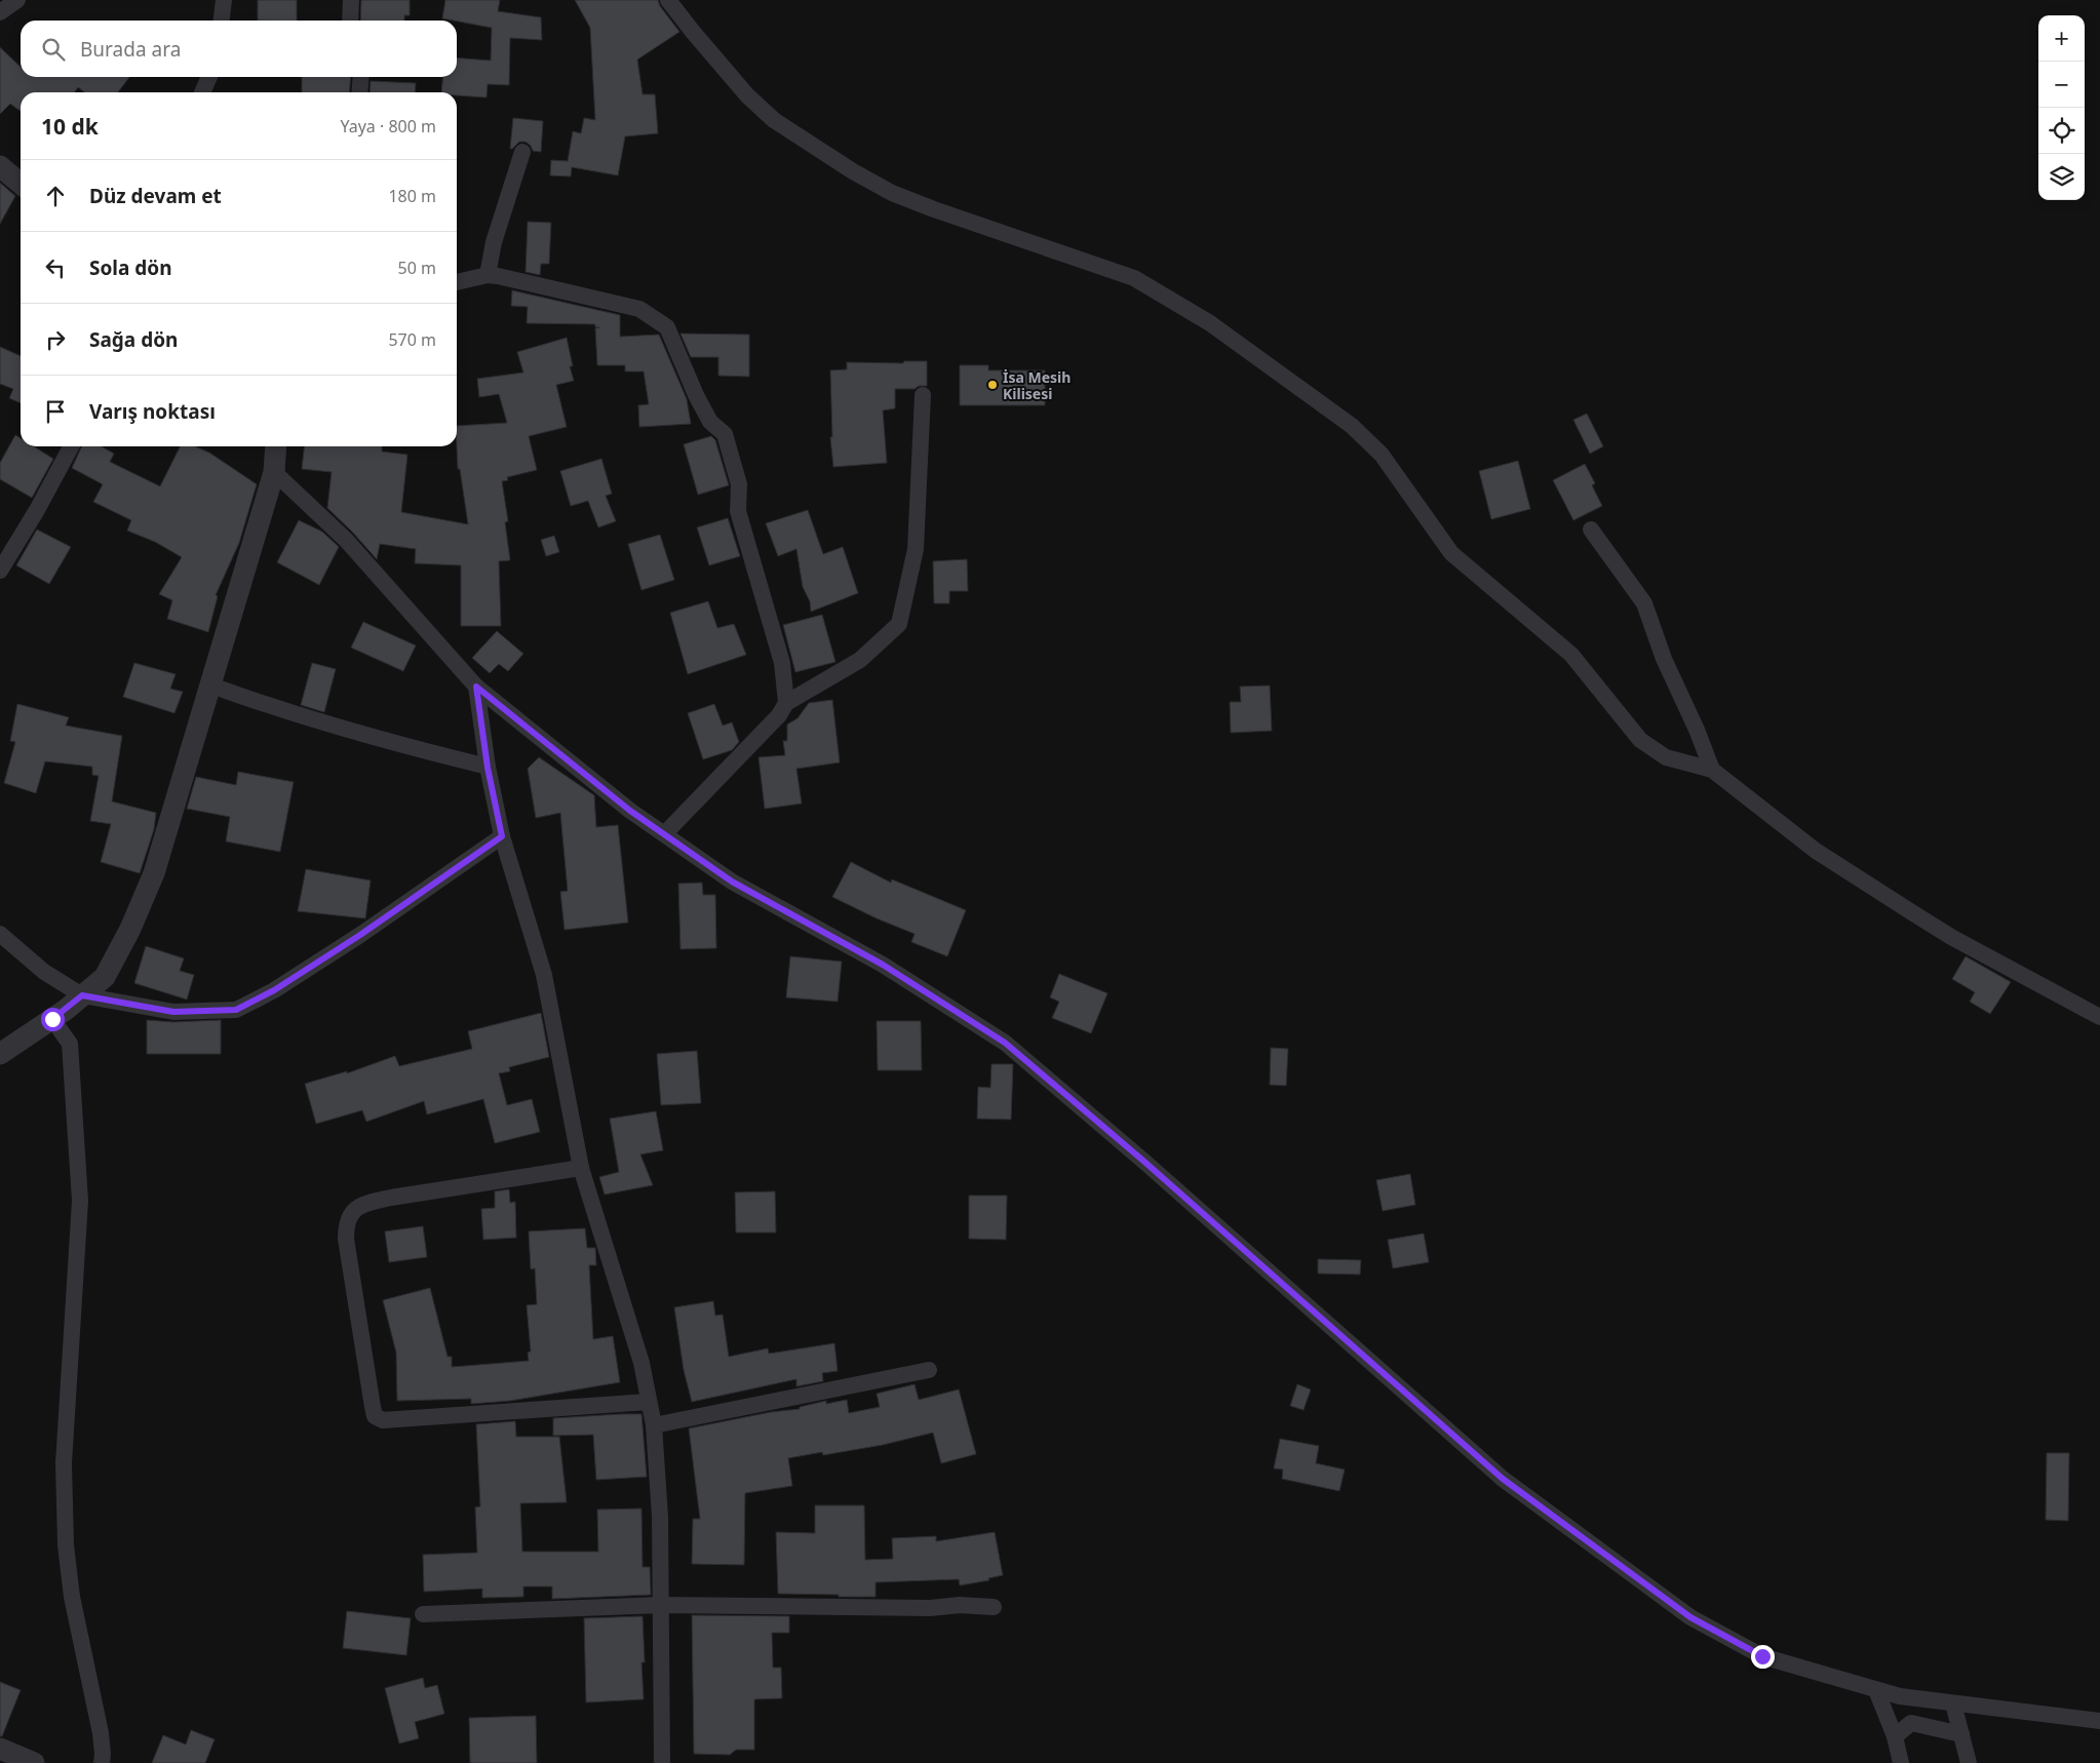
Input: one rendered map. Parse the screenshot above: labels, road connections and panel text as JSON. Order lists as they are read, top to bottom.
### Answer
{
  "places": ["İsa Mesih Kilisesi"],
  "page": {
    "map_buttons": ["+", "−"],
    "search": "Burada ara",
    "heading": ["10 dk", "Yaya · 800 m"],
    "list": [
      ["Düz devam et", "180 m"],
      ["Sola dön", "50 m"],
      ["Sağa dön", "570 m"],
      "Varış noktası"
    ]
  }
}
